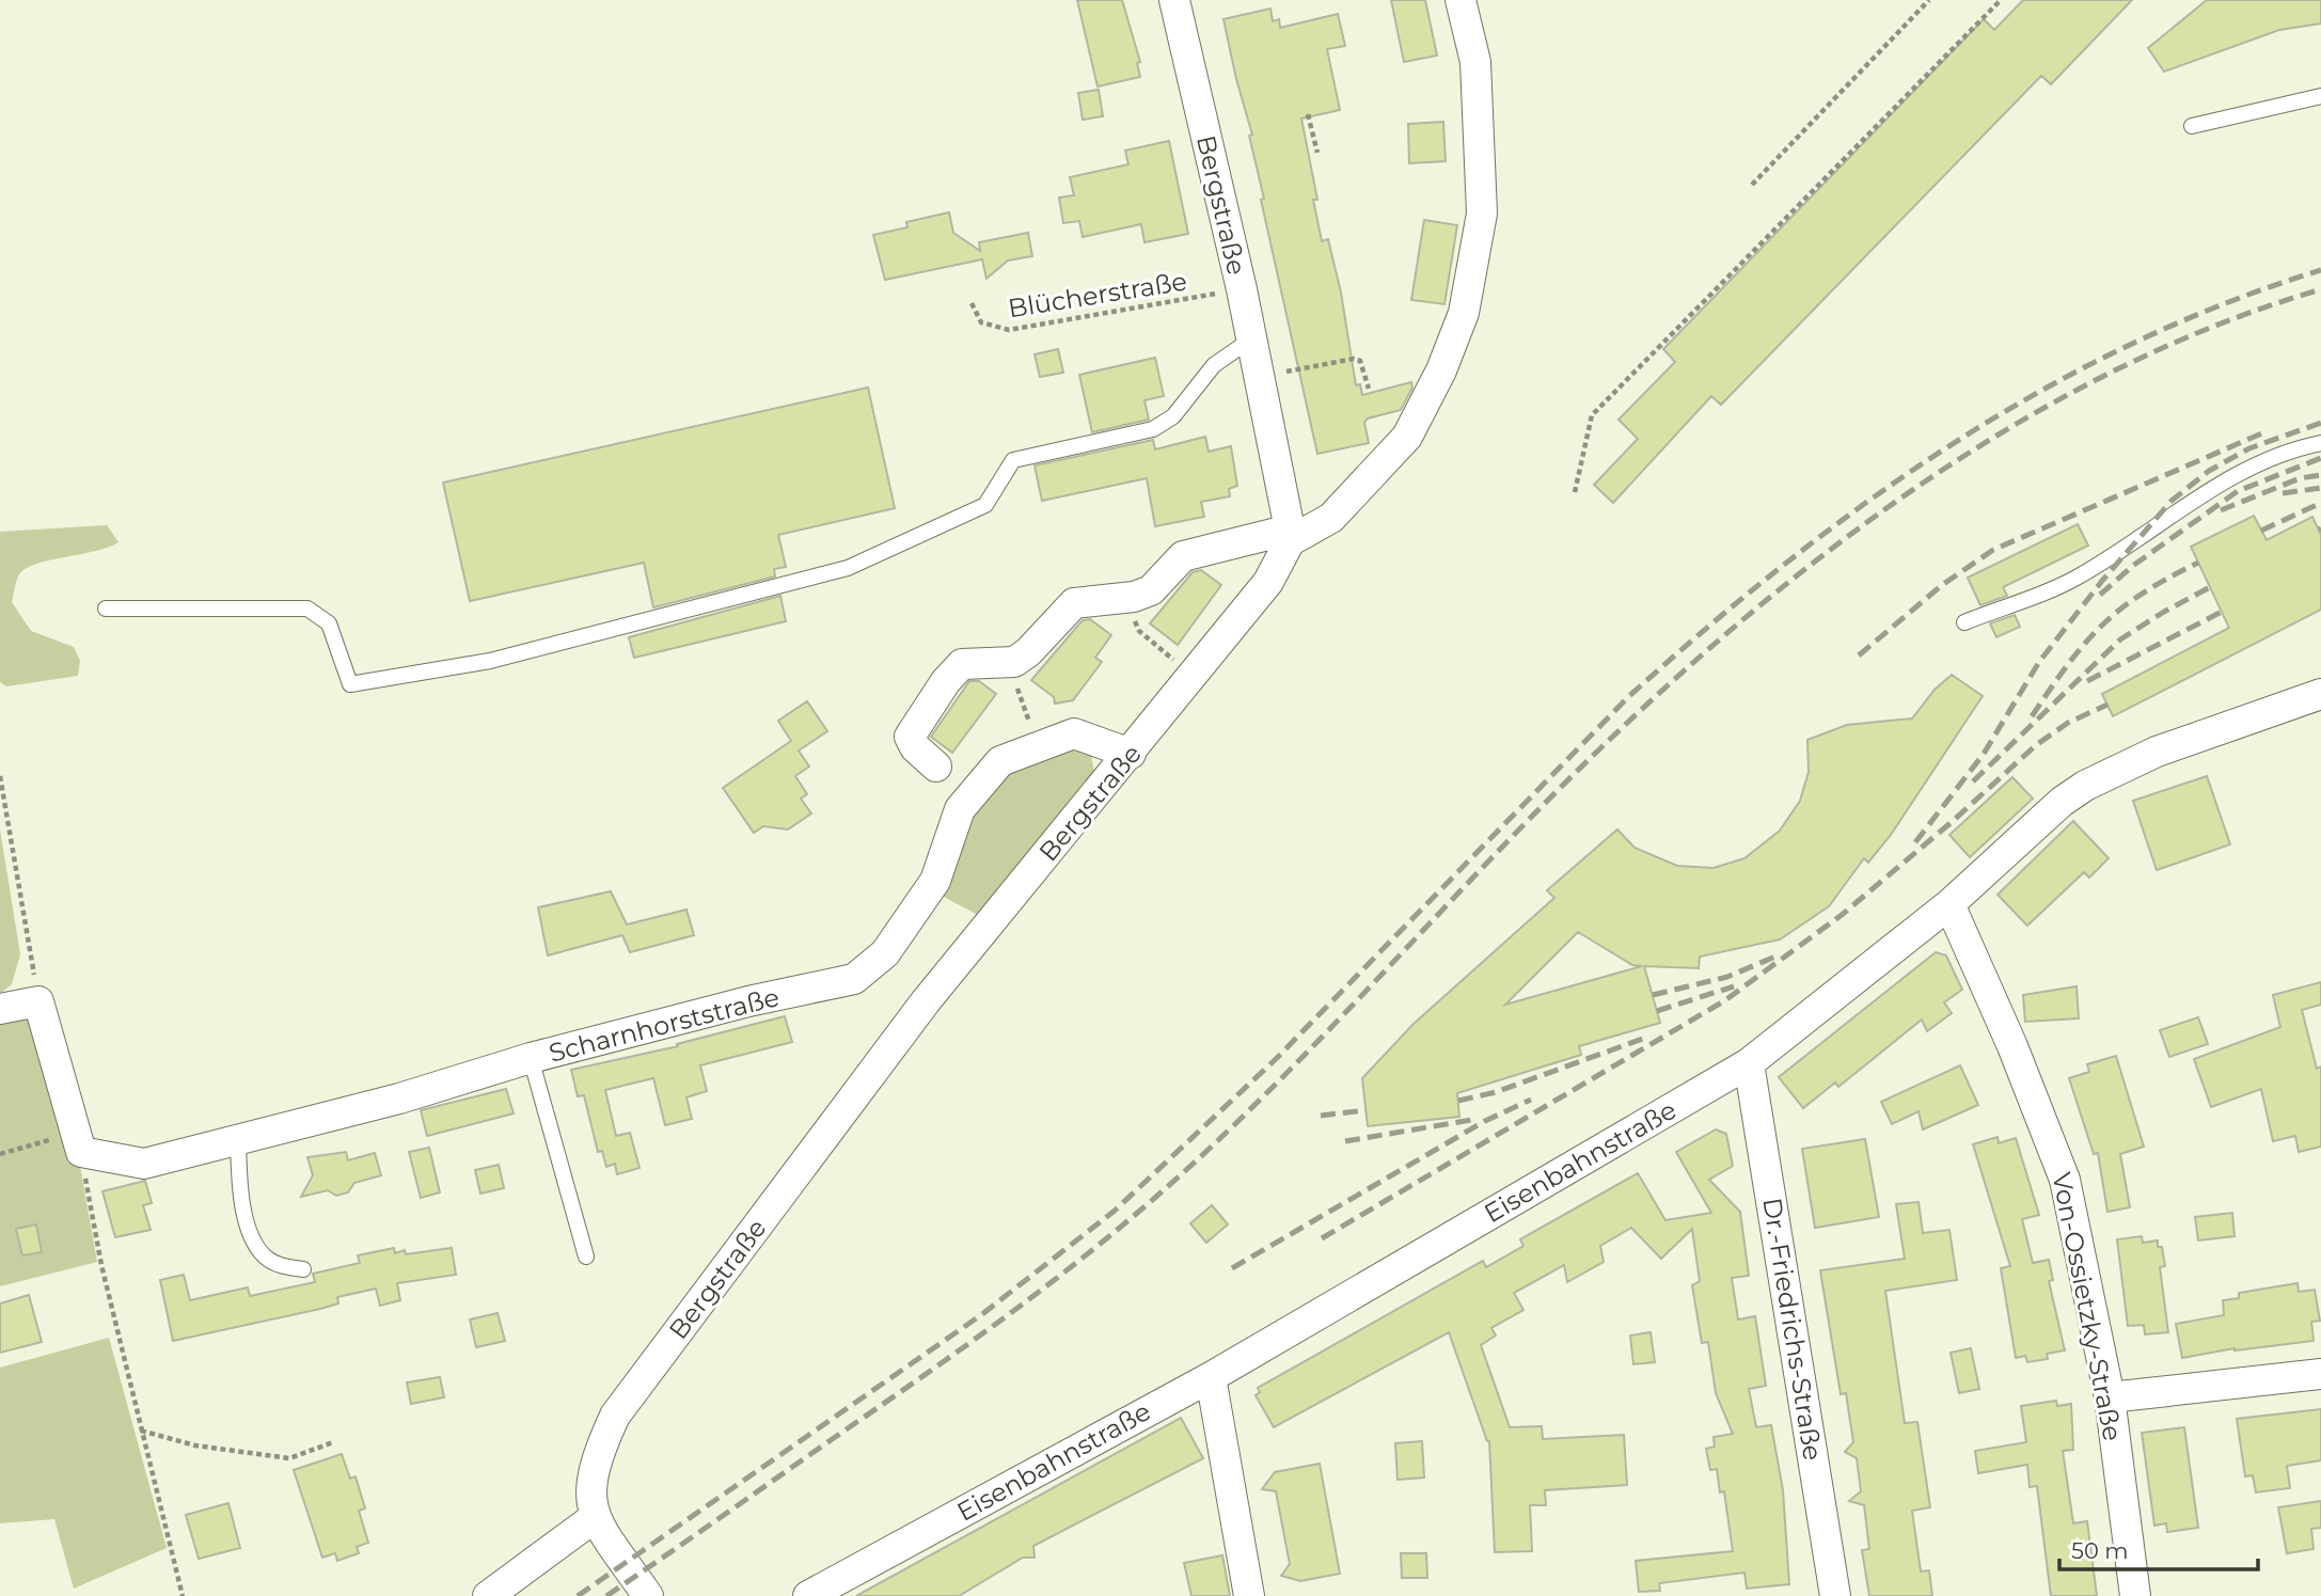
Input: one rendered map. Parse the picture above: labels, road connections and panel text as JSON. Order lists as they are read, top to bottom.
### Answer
{
  "streets": {
    "street": [
      "Bergstraße",
      "Scharnhorststraße",
      "Eisenbahnstraße",
      "Von-Ossietzky-Straße",
      "Dr.-Friedrichs-Straße"
    ],
    "path": ["Blücherstraße"]
  },
  "crossings": [
    ["Bergstraße", "Blücherstraße"],
    ["Bergstraße", "Scharnhorststraße"],
    ["Eisenbahnstraße", "Von-Ossietzky-Straße"],
    ["Eisenbahnstraße", "Dr.-Friedrichs-Straße"]
  ],
  "scale_bar": "50 m"
}
